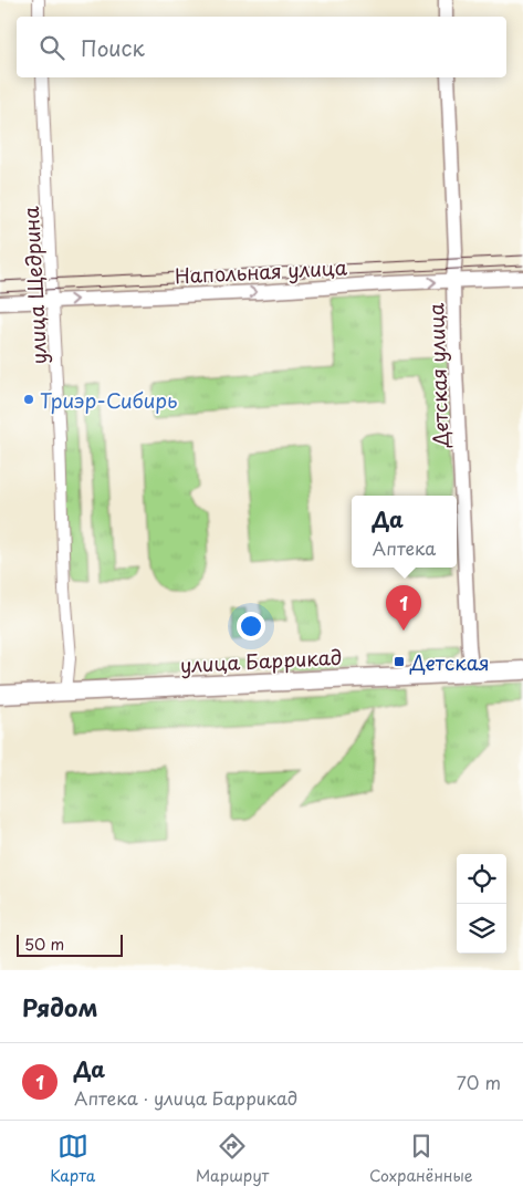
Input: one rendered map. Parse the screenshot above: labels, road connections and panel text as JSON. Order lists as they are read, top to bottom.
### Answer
{
  "streets": {
    "main road": ["улица Баррикад"],
    "street": ["Напольная улица", "улица Щедрина", "Детская улица"]
  },
  "crossings": [
    ["Напольная улица", "улица Щедрина"],
    ["Напольная улица", "Детская улица"],
    ["улица Щедрина", "улица Баррикад"],
    ["Детская улица", "улица Баррикад"]
  ],
  "one_way": ["Напольная улица"],
  "places": {
    "other": ["Триэр-Сибирь"],
    "transit": ["Детская"]
  },
  "scale_bar": "50 m",
  "page": {
    "search": "Поиск",
    "popup": ["Да", "Аптека"],
    "pins": "1",
    "scale": "50 m",
    "heading": "Рядом",
    "list": [
      {
        "mark": "1",
        "name": "Да",
        "note": "Аптека · улица Баррикад",
        "value": "70 m"
      }
    ],
    "nav": ["Карта", "Маршрут", "Сохранённые"]
  }
}
